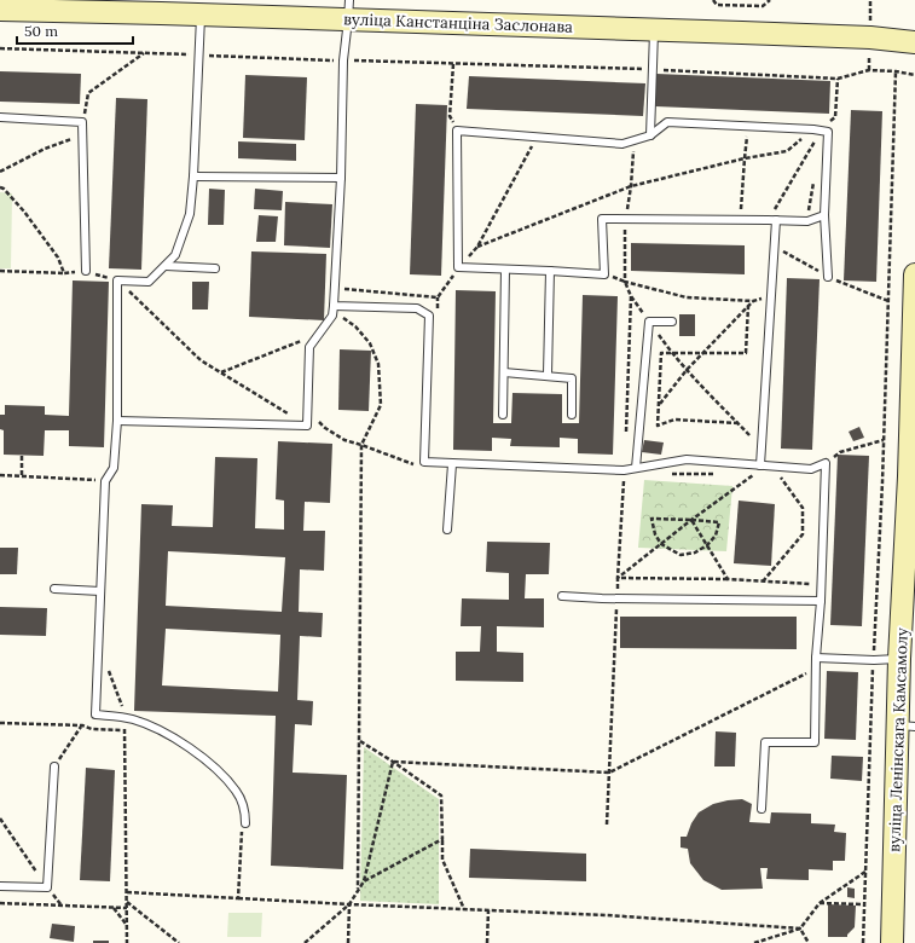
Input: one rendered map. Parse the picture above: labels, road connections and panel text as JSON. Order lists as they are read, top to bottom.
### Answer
{
  "streets": {
    "main road": ["вуліца Канстанціна Заслонава", "вуліца Ленінскага Камсамолу"]
  },
  "scale_bar": "50 m"
}
